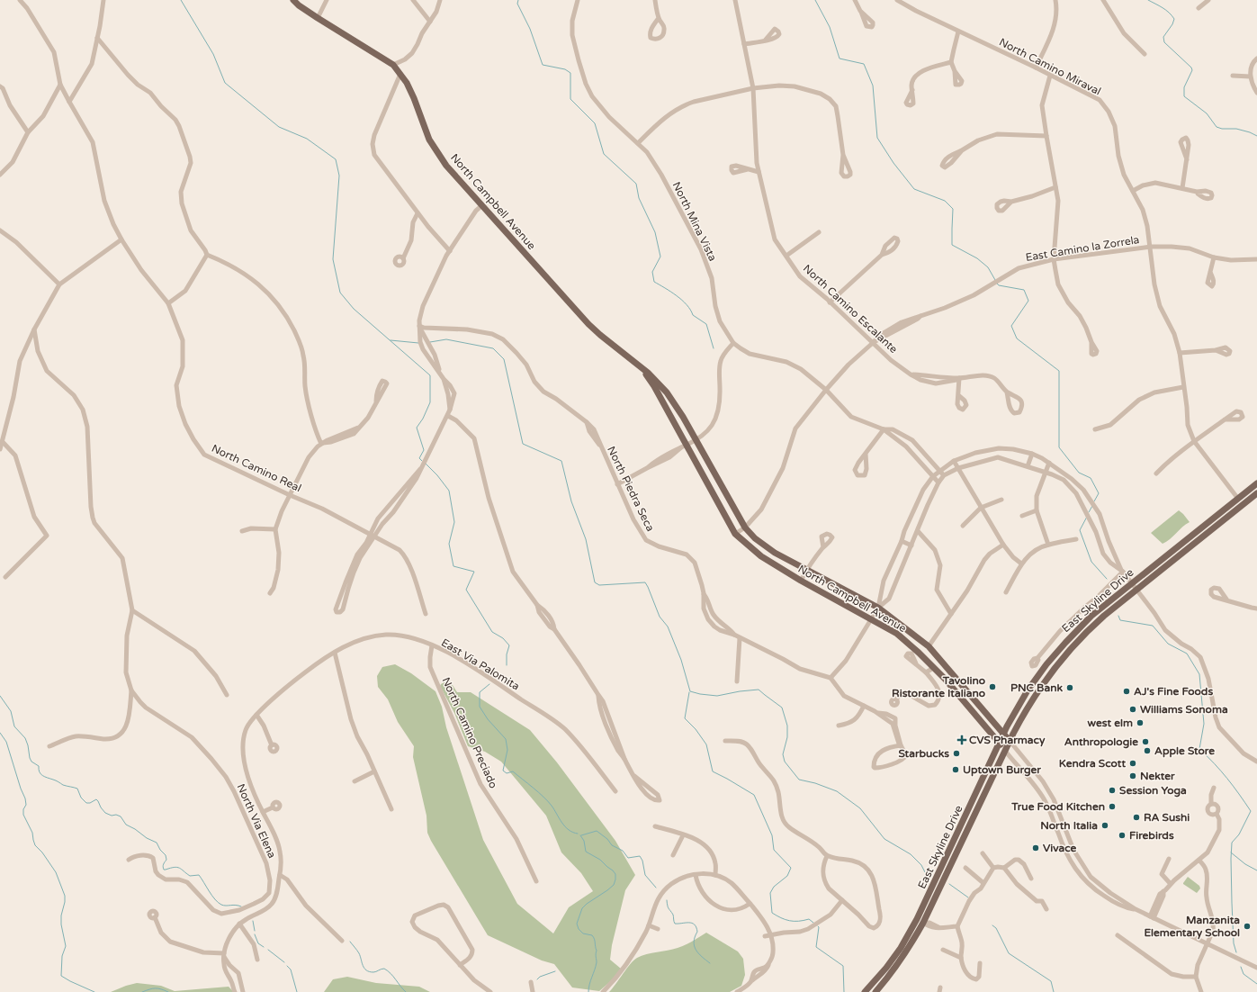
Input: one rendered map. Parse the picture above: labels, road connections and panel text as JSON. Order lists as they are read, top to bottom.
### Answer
{
  "streets": {
    "main road": ["North Campbell Avenue", "East Skyline Drive"],
    "street": [
      "North Camino Miraval",
      "North Mina Vista",
      "East Camino la Zorrela",
      "North Camino Escalante",
      "North Camino Real",
      "North Piedra Seca",
      "East Via Palomita",
      "North Camino Preciado",
      "North Via Elena"
    ]
  },
  "crossings": [
    ["North Camino Miraval", "East Camino la Zorrela"],
    ["North Camino Miraval", "East Skyline Drive"],
    ["North Campbell Avenue", "East Camino la Zorrela"],
    ["North Campbell Avenue", "East Skyline Drive"],
    ["North Mina Vista", "East Camino la Zorrela"],
    ["East Camino la Zorrela", "North Camino Escalante"],
    ["East Via Palomita", "North Camino Preciado"]
  ],
  "places": {
    "other": [
      "Tavolino Ristorante Italiano",
      "PNC Bank",
      "AJ's Fine Foods",
      "Williams Sonoma",
      "west elm",
      "Anthropologie",
      "Apple Store",
      "Starbucks",
      "Kendra Scott",
      "Uptown Burger",
      "Nekter",
      "Session Yoga",
      "True Food Kitchen",
      "RA Sushi",
      "North Italia",
      "Firebirds",
      "Vivace",
      "Manzanita Elementary School"
    ],
    "health": ["CVS Pharmacy"]
  }
}
